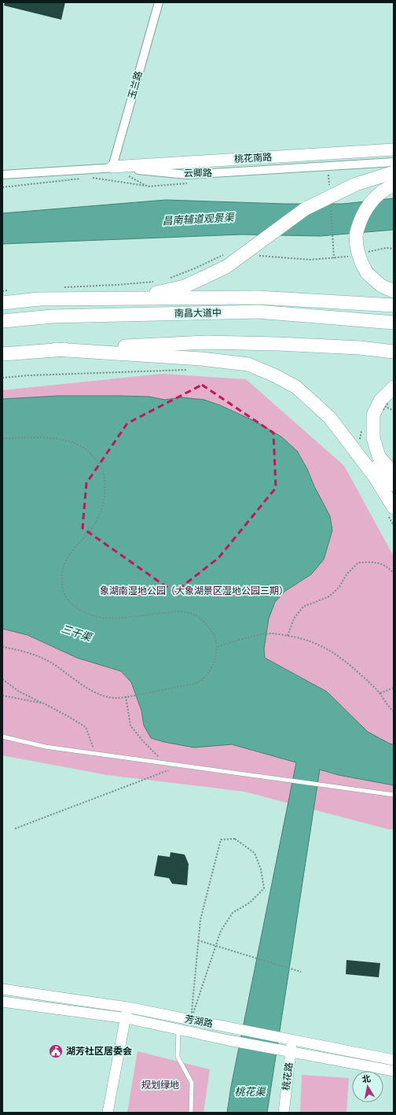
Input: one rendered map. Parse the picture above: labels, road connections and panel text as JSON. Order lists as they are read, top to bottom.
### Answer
{
  "streets": {
    "highway": ["南昌大道中"],
    "main road": ["桃花南路"],
    "street": [
      "玉兰路",
      "云卿路",
      "芳湖路",
      "桃花路"
    ]
  },
  "crossings": [
    ["玉兰路", "桃花南路"],
    ["玉兰路", "云卿路"],
    ["桃花南路", "云卿路"],
    ["芳湖路", "桃花路"]
  ],
  "water": ["昌南辅道观景渠", "三干渠", "桃花渠"],
  "parks": ["象湖南湿地公园（大象湖景区湿地公园三期）", "规划绿地"],
  "places": {
    "public building": ["湖芳社区居委会"]
  },
  "north": "top"
}
